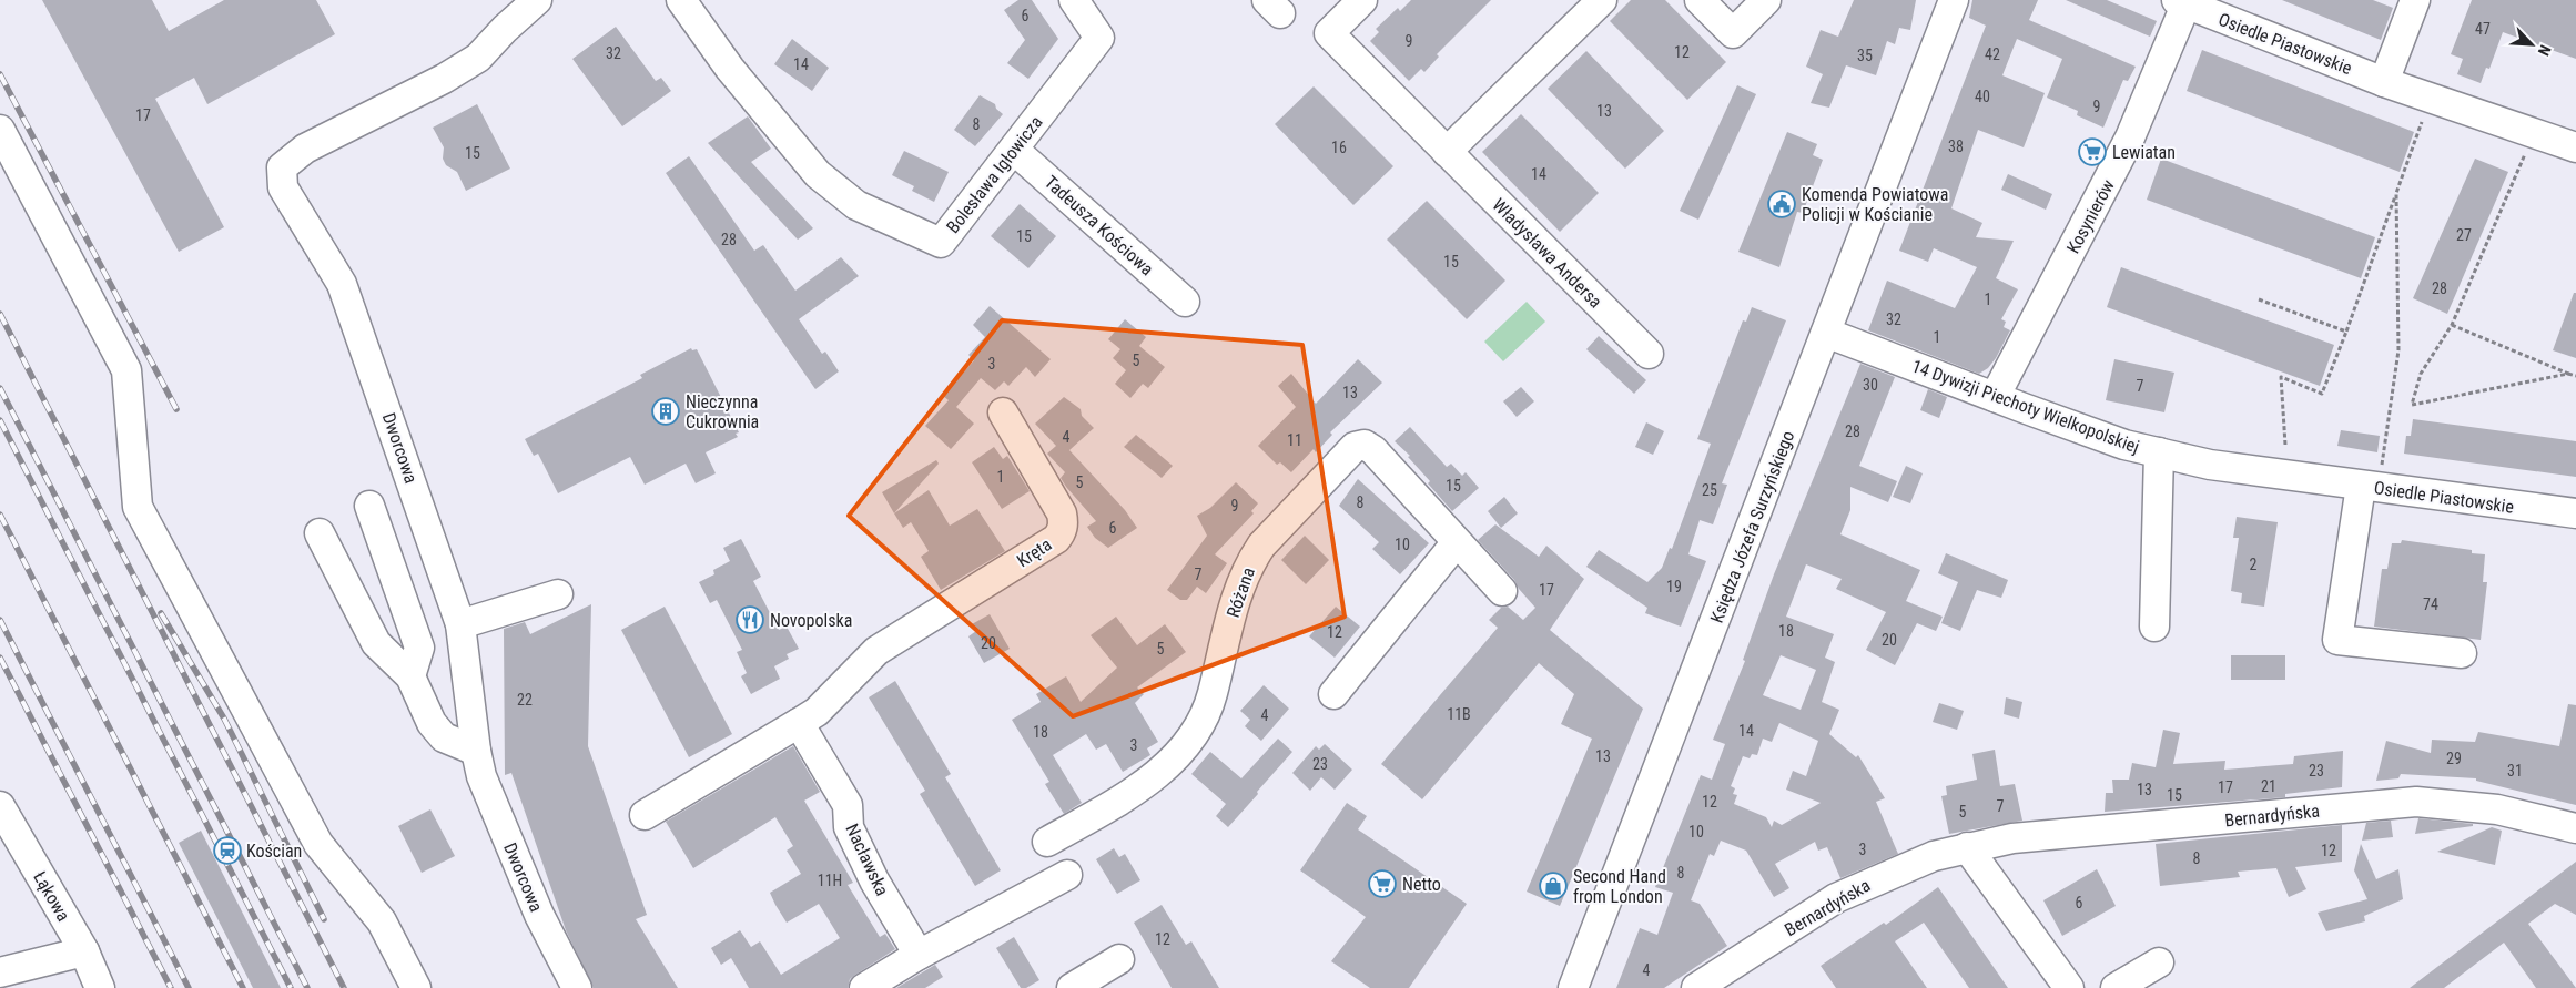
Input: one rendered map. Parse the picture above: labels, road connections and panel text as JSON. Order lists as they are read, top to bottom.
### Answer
{
  "streets": {
    "street": [
      "Osiedle Piastowskie",
      "Bolesława Igłowicza",
      "Kosynierów",
      "Tadeusza Kościowa",
      "Władysława Andersa",
      "14 Dywizji Piechoty Wielkopolskiej",
      "Dworcowa",
      "Księdza Józefa Surzyńskiego",
      "Kręta",
      "Różana",
      "Bernardyńska",
      "Nacławska",
      "Łąkowa"
    ]
  },
  "crossings": [
    ["Osiedle Piastowskie", "Kosynierów"],
    ["Osiedle Piastowskie", "14 Dywizji Piechoty Wielkopolskiej"],
    ["Bolesława Igłowicza", "Tadeusza Kościowa"],
    ["Kosynierów", "14 Dywizji Piechoty Wielkopolskiej"],
    ["14 Dywizji Piechoty Wielkopolskiej", "Księdza Józefa Surzyńskiego"],
    ["Kręta", "Nacławska"]
  ],
  "places": {
    "supermarket": ["Lewiatan", "Netto"],
    "public building": ["Komenda Powiatowa Policji w Kościanie"],
    "building": ["Nieczynna Cukrownia"],
    "restaurant": ["Novopolska"],
    "station": ["Kościan"],
    "shop": ["Second Hand from London"]
  },
  "house_numbers": [
    "6",
    "47",
    "9",
    "12",
    "32",
    "42",
    "35",
    "14",
    "40",
    "9",
    "13",
    "17",
    "8",
    "38",
    "16",
    "15",
    "14",
    "27",
    "15",
    "28",
    "15",
    "28",
    "1",
    "32",
    "1",
    "5",
    "3",
    "30",
    "7",
    "13",
    "28",
    "4",
    "11",
    "1",
    "5",
    "15",
    "25",
    "8",
    "9",
    "6",
    "10",
    "2",
    "7",
    "19",
    "17",
    "74",
    "18",
    "12",
    "20",
    "20",
    "5",
    "22",
    "11B",
    "4",
    "14",
    "18",
    "3",
    "13",
    "29",
    "23",
    "23",
    "31",
    "21",
    "17",
    "13",
    "15",
    "12",
    "7",
    "5",
    "10",
    "3",
    "12",
    "8",
    "8",
    "11H",
    "6",
    "12",
    "4"
  ],
  "north": "bottom right"
}
